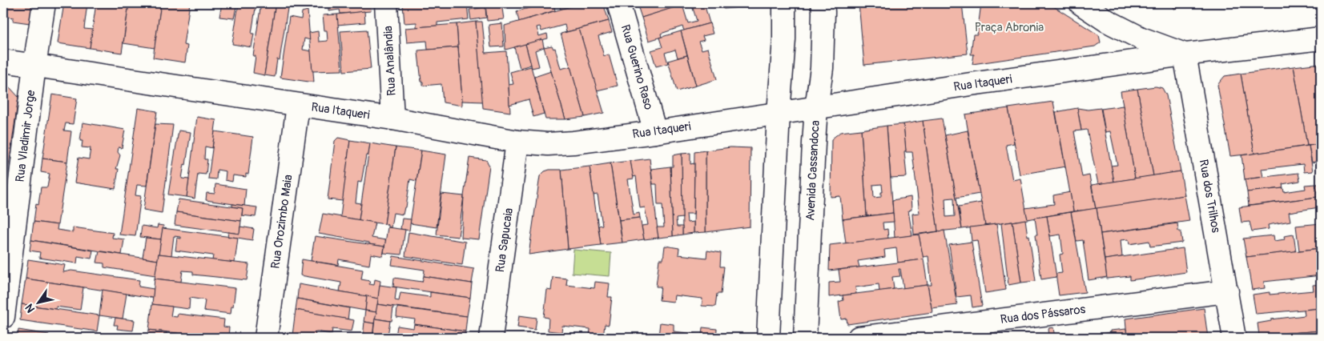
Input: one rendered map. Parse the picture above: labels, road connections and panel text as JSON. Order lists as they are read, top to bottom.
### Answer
{
  "streets": {
    "street": [
      "Rua Analândia",
      "Rua Guerino Raso",
      "Rua Itaqueri",
      "Rua Vladimir Jorge",
      "Avenida Cassandoca",
      "Rua dos Trilhos",
      "Rua Orozimbo Maia",
      "Rua Sapucaia",
      "Rua dos Pássaros"
    ]
  },
  "crossings": [
    ["Rua Analândia", "Rua Itaqueri"],
    ["Rua Guerino Raso", "Rua Itaqueri"],
    ["Rua Itaqueri", "Rua Vladimir Jorge"],
    ["Rua Itaqueri", "Avenida Cassandoca"],
    ["Rua Itaqueri", "Rua dos Trilhos"],
    ["Rua Itaqueri", "Rua Orozimbo Maia"],
    ["Rua Itaqueri", "Rua Sapucaia"],
    ["Rua dos Trilhos", "Rua dos Pássaros"]
  ],
  "parks": ["Praça Abronia"],
  "north": "bottom left"
}
